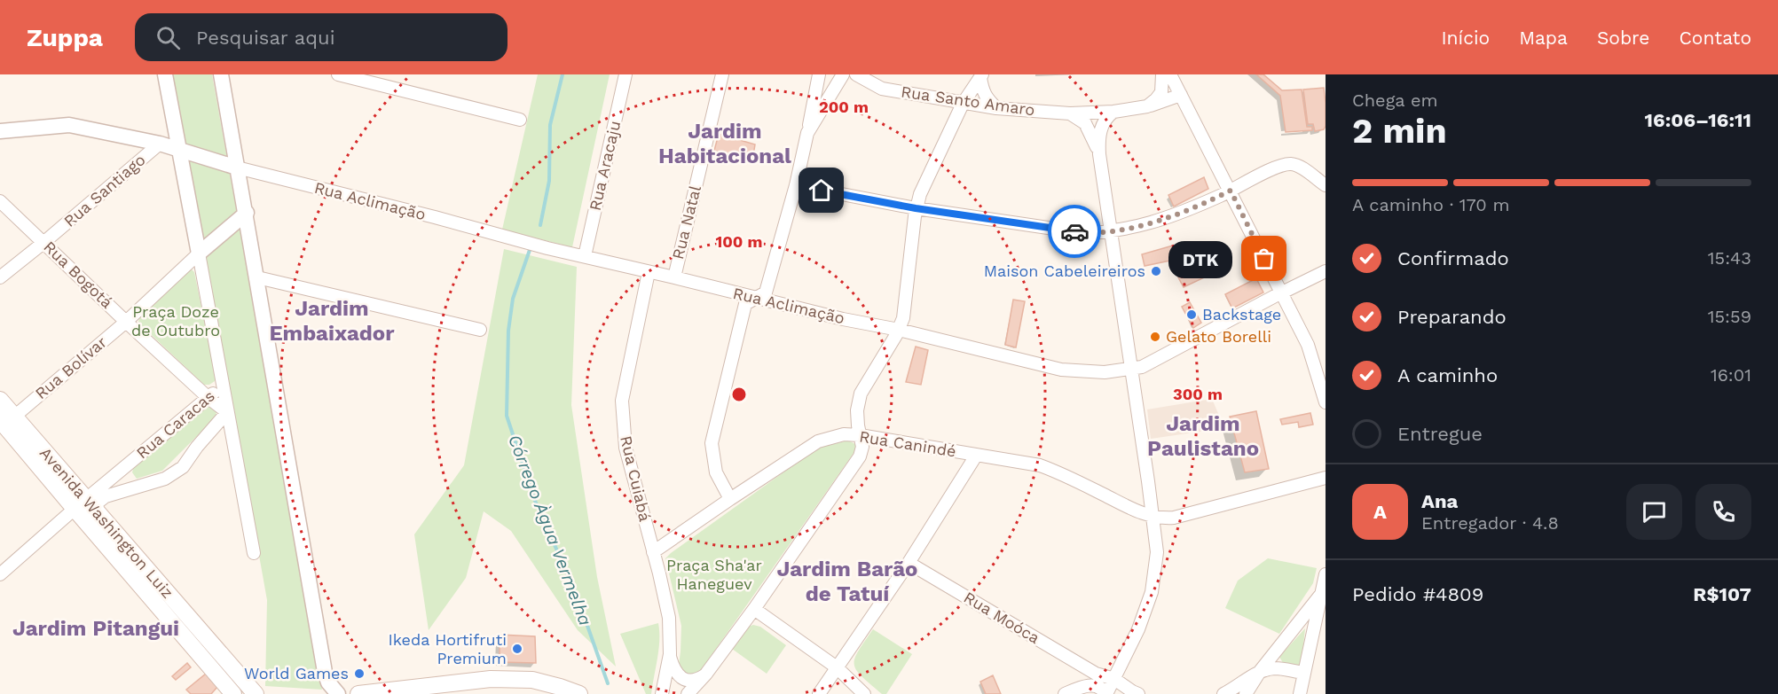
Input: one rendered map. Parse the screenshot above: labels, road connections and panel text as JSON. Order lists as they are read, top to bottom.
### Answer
{
  "streets": {
    "main road": ["Avenida Washington Luiz"],
    "street": [
      "Rua Santo Amaro",
      "Rua Aracaju",
      "Rua Santiago",
      "Rua Aclimação",
      "Rua Natal",
      "Rua Bogotá",
      "Rua Bolívar",
      "Rua Caracas",
      "Rua Canindé",
      "Rua Cuiabá",
      "Rua Moóca"
    ]
  },
  "crossings": [
    ["Rua Aracaju", "Rua Aclimação"],
    ["Rua Santiago", "Rua Bogotá"],
    ["Rua Aclimação", "Rua Natal"],
    ["Rua Aclimação", "Rua Cuiabá"],
    ["Rua Bogotá", "Rua Bolívar"],
    ["Rua Bogotá", "Rua Caracas"],
    ["Rua Bolívar", "Avenida Washington Luiz"],
    ["Rua Caracas", "Avenida Washington Luiz"],
    ["Rua Canindé", "Rua Cuiabá"]
  ],
  "districts": [
    "Jardim Habitacional",
    "Jardim Embaixador",
    "Jardim Paulistano",
    "Jardim Barão de Tatuí",
    "Jardim Pitangui"
  ],
  "water": ["Córrego Àgua Vermelha"],
  "parks": ["Praça Doze de Outubro", "Praça Sha'ar Haneguev"],
  "places": [
    "DTK",
    "Maison Cabeleireiros",
    "Backstage",
    "Gelato Borelli",
    "Ikeda Hortifruti Premium",
    "World Games"
  ],
  "page": {
    "header": "Zuppa",
    "search": "Pesquisar aqui",
    "nav": [
      "Início",
      "Mapa",
      "Sobre",
      "Contato"
    ],
    "heading": ["2 min", "Chega em", "16:06–16:11"],
    "panel": [
      "Ana",
      "Entregador · 4.8",
      "Pedido #4809",
      "R$107"
    ],
    "bar": "A caminho · 170 m",
    "list": [
      ["Confirmado", "15:43"],
      ["Preparando", "15:59"],
      ["A caminho", "16:01"],
      "Entregue"
    ],
    "bubble": "DTK",
    "round": "A"
  },
  "rings": ["200 m", "100 m", "300 m"]
}
